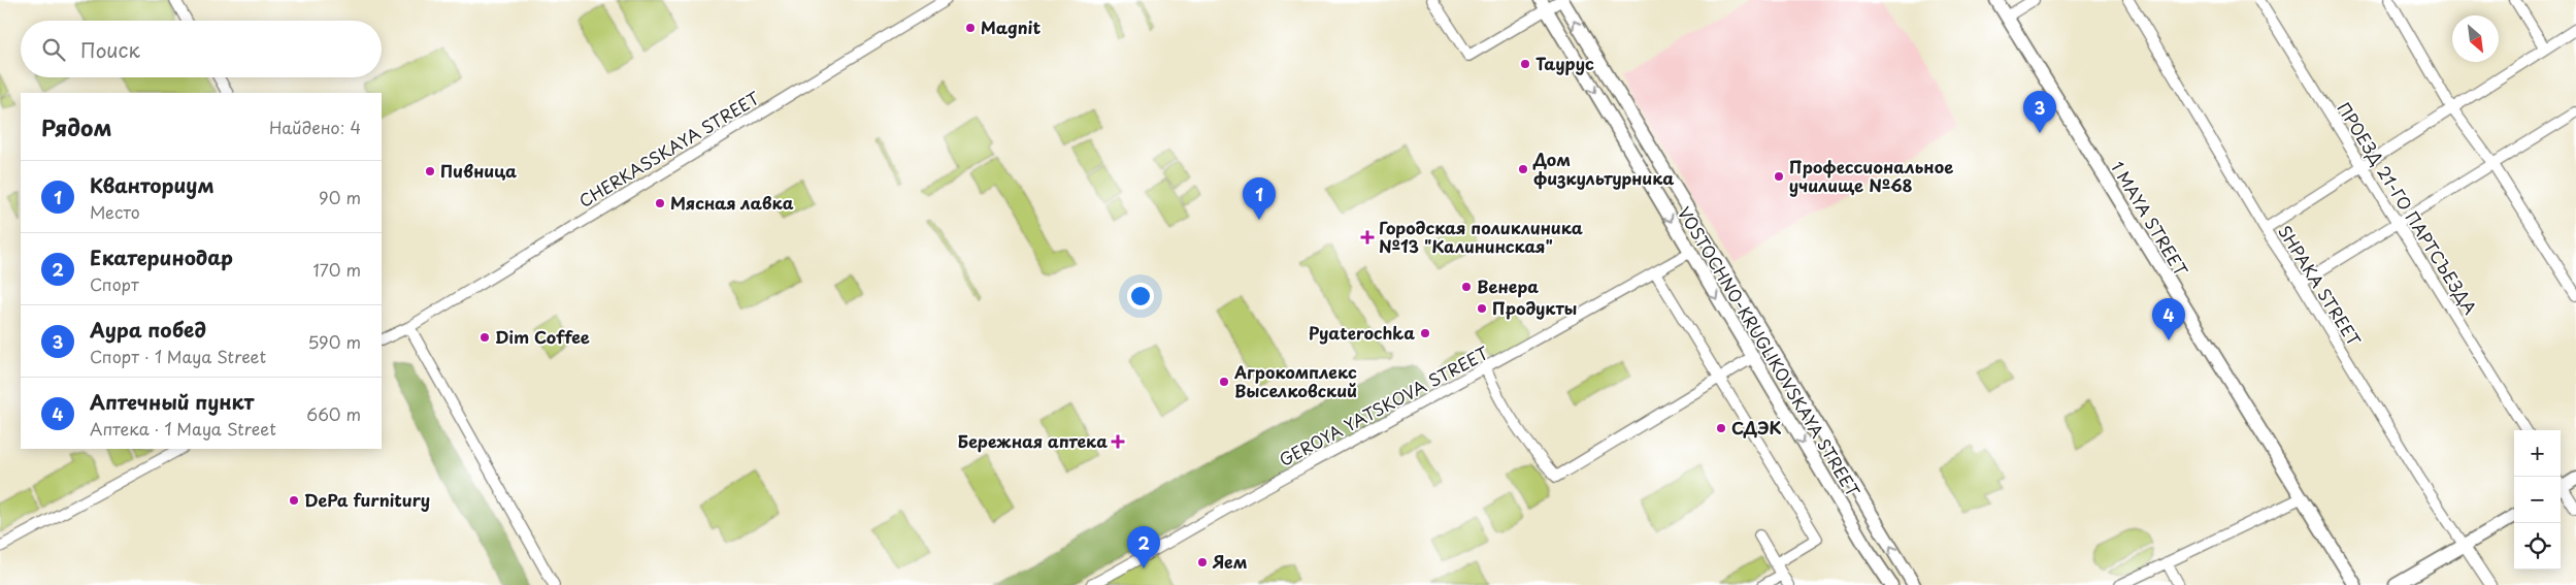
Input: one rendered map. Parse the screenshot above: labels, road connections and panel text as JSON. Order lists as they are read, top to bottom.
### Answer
{
  "streets": {
    "street": [
      "CHERKASSKAYA STREET",
      "ПРОЕЗД 21-ГО ПАРТСЪЕЗДА",
      "1 MAYA STREET",
      "SHPAKA STREET",
      "VOSTOCHNO-KRUGLIKOVSKAYA STREET",
      "GEROYA YATSKOVA STREET"
    ]
  },
  "crossings": [
    ["VOSTOCHNO-KRUGLIKOVSKAYA STREET", "GEROYA YATSKOVA STREET"]
  ],
  "places": {
    "other": [
      "Magnit",
      "Таурус",
      "Дом физкультурника",
      "Пивница",
      "Профессиональное училище №68",
      "Мясная лавка",
      "Венера",
      "Продукты",
      "Pyaterochka",
      "Dim Coffee",
      "Агрокомплекс Выселковский",
      "СДЭК",
      "DePa furnitury",
      "Яем"
    ],
    "health": ["Городская поликлиника №13 \"Калининская\"", "Бережная аптека"]
  },
  "north": "bottom right",
  "page": {
    "search": "Поиск",
    "pins": [
      "3",
      "1",
      "4",
      "2"
    ],
    "heading": ["Рядом", "Найдено: 4"],
    "list": [
      {
        "mark": "1",
        "name": "Кванториум",
        "note": "Место",
        "value": "90 m"
      },
      {
        "mark": "2",
        "name": "Екатеринодар",
        "note": "Спорт",
        "value": "170 m"
      },
      {
        "mark": "3",
        "name": "Аура побед",
        "note": "Спорт · 1 Maya Street",
        "value": "590 m"
      },
      {
        "mark": "4",
        "name": "Аптечный пункт",
        "note": "Аптека · 1 Maya Street",
        "value": "660 m"
      }
    ],
    "map_buttons": ["+", "−"]
  }
}
